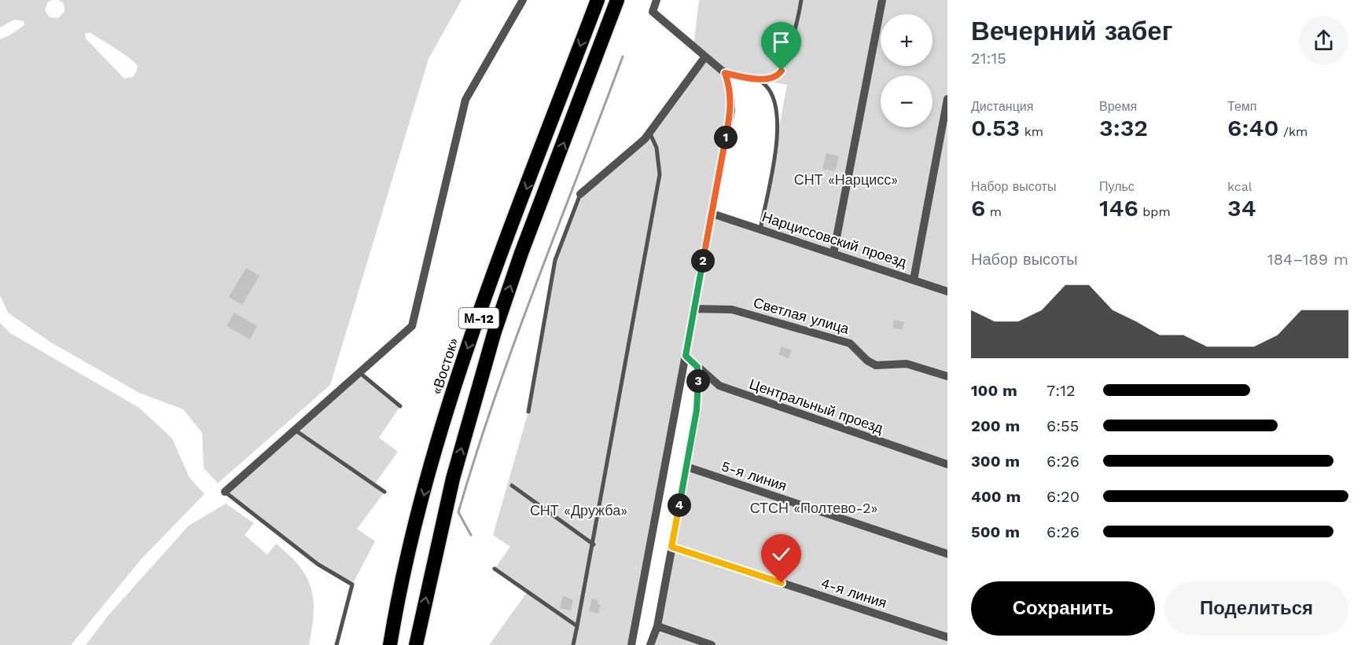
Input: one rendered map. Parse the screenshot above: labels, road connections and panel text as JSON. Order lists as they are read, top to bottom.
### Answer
{
  "streets": {
    "highway": ["М-12", "«Восток»"],
    "street": [
      "Нарциссовский проезд",
      "Светлая улица",
      "Центральный проезд",
      "5-я линия",
      "4-я линия"
    ]
  },
  "parks": ["СНТ «Нарцисс»", "СТСН «Полтево-2»", "СНТ «Дружба»"],
  "page": {
    "heading": ["Вечерний забег", "21:15"],
    "map_buttons": ["+", "−"],
    "stats": [
      ["Дистанция", "0.53 km"],
      ["Время", "3:32"],
      ["Темп", "6:40 /km"],
      ["Набор высоты", "6 m"],
      ["Пульс", "146 bpm"],
      ["kcal", "34"]
    ],
    "pins": [
      "1",
      "2",
      "3",
      "4"
    ],
    "chart": ["Набор высоты", "184–189 m"],
    "list": [
      {
        "name": "100 m",
        "note": "7:12"
      },
      {
        "name": "200 m",
        "note": "6:55"
      },
      {
        "name": "300 m",
        "note": "6:26"
      },
      {
        "name": "400 m",
        "note": "6:20"
      },
      {
        "name": "500 m",
        "note": "6:26"
      }
    ],
    "buttons": ["Сохранить", "Поделиться"]
  }
}
